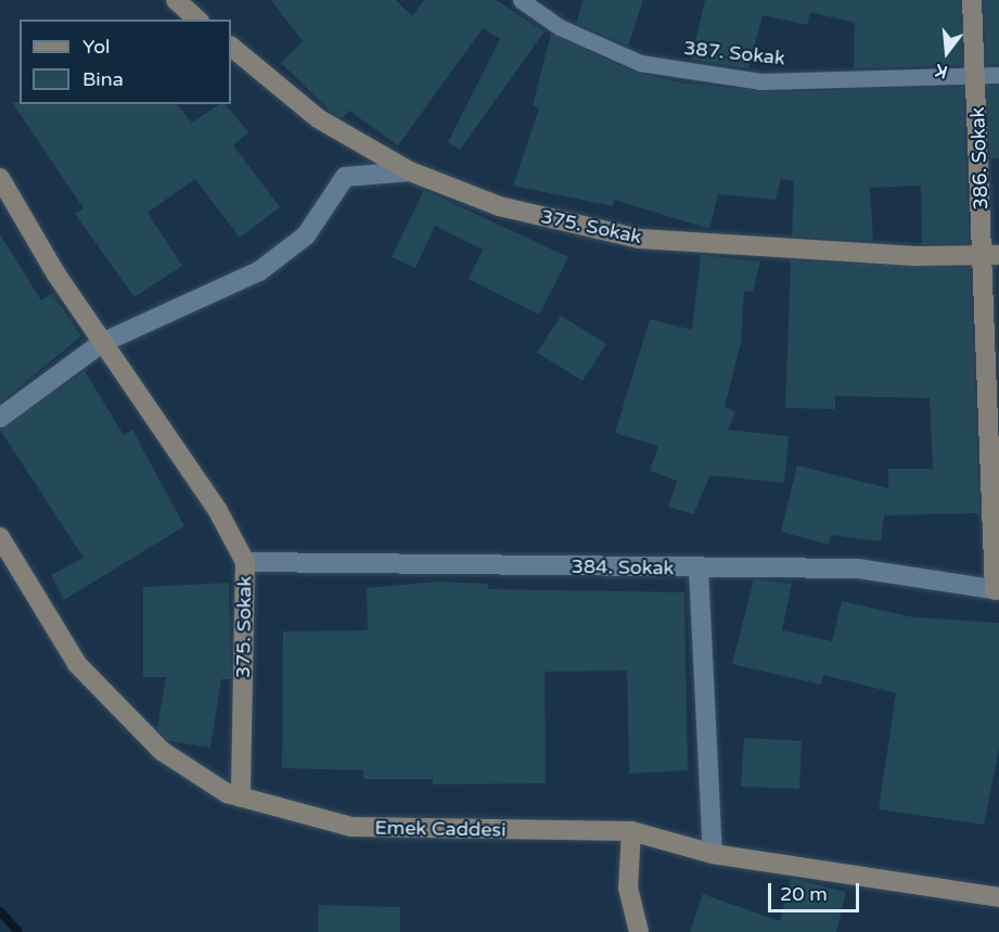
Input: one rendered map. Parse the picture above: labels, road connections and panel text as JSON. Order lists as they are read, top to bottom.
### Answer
{
  "streets": {
    "street": [
      "386. Sokak",
      "375. Sokak",
      "384. Sokak",
      "Emek Caddesi"
    ],
    "lane": ["387. Sokak"]
  },
  "crossings": [
    ["387. Sokak", "386. Sokak"],
    ["386. Sokak", "375. Sokak"],
    ["386. Sokak", "384. Sokak"],
    ["375. Sokak", "384. Sokak"],
    ["375. Sokak", "Emek Caddesi"]
  ],
  "legend": ["Yol", "Bina"],
  "scale_bar": "20 m",
  "north": "bottom"
}
